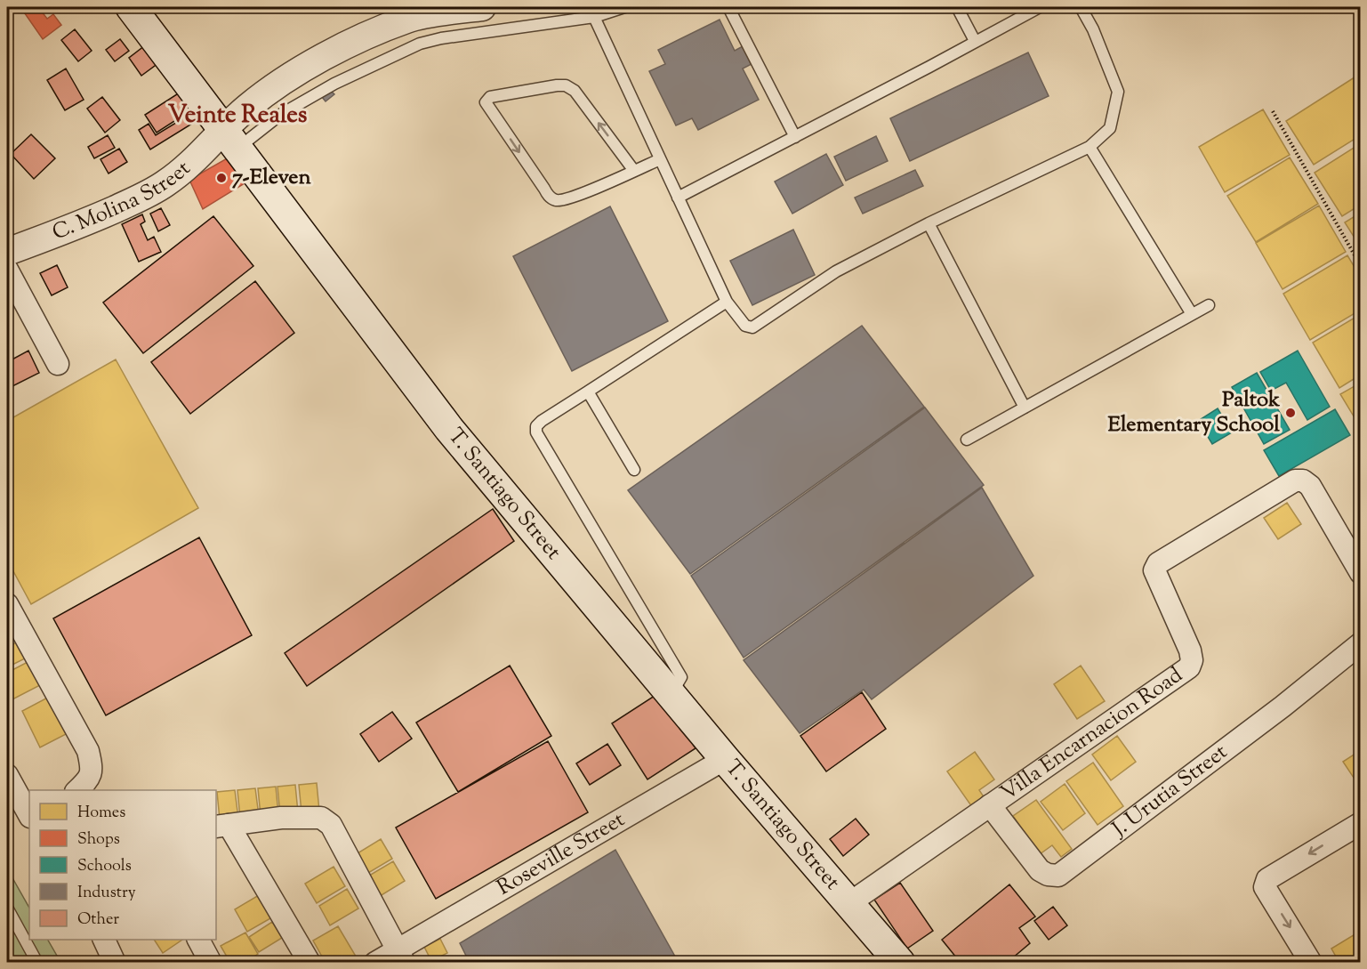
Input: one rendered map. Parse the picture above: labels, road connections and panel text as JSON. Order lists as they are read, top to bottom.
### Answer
{
  "streets": {
    "main road": ["T. Santiago Street"],
    "street": [
      "C. Molina Street",
      "Villa Encarnacion Road",
      "J. Urutia Street",
      "Roseville Street"
    ]
  },
  "crossings": [
    ["C. Molina Street", "T. Santiago Street"],
    ["T. Santiago Street", "Villa Encarnacion Road"],
    ["T. Santiago Street", "Roseville Street"],
    ["Villa Encarnacion Road", "J. Urutia Street"]
  ],
  "districts": ["Veinte Reales"],
  "places": ["7-Eleven", "Paltok Elementary School"],
  "legend": [
    "Homes",
    "Shops",
    "Schools",
    "Industry",
    "Other"
  ]
}
